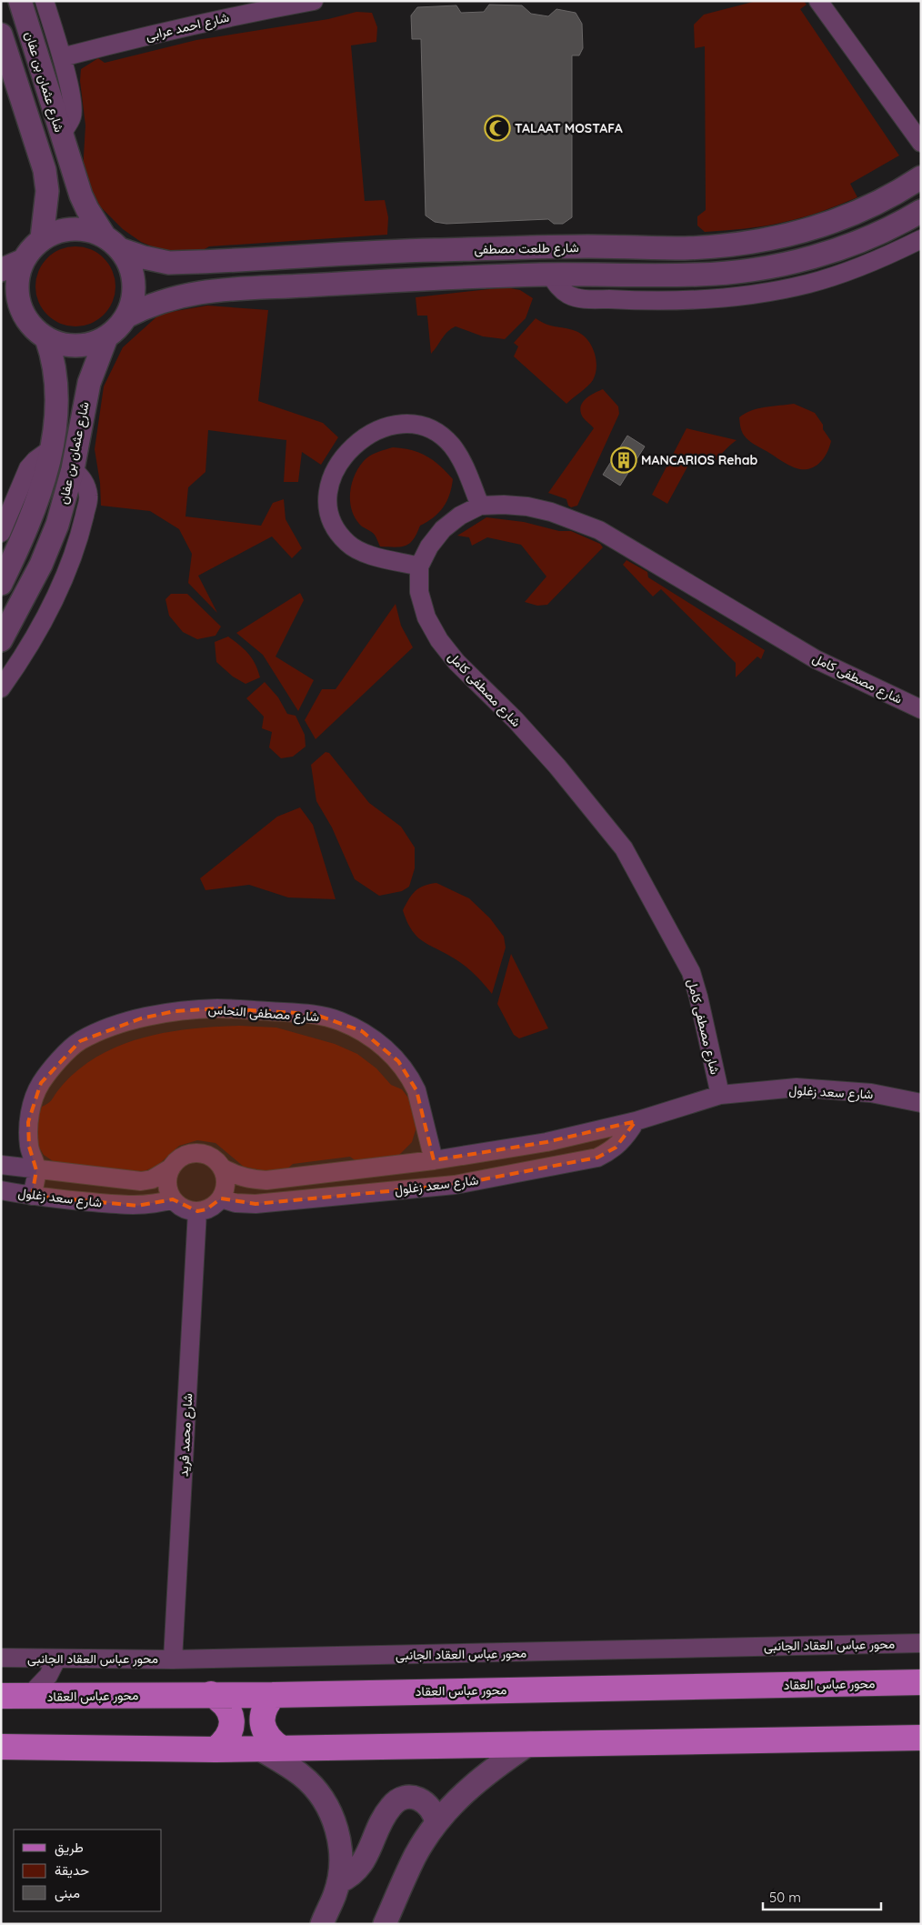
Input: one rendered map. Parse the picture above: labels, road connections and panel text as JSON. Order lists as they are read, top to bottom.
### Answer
{
  "streets": {
    "main road": ["محور عباس العقاد"],
    "street": [
      "شارع احمد عرابى",
      "شارع عثمان بن عفان",
      "شارع طلعت مصطفى",
      "شارع مصطفى كامل",
      "شارع مصطفى النحاس",
      "شارع سعد زغلول",
      "شارع محمد فريد",
      "محور عباس العقاد الجانبى"
    ]
  },
  "crossings": [
    ["شارع عثمان بن عفان", "شارع طلعت مصطفى"],
    ["شارع مصطفى كامل", "شارع سعد زغلول"],
    ["شارع مصطفى النحاس", "شارع سعد زغلول"],
    ["شارع سعد زغلول", "شارع محمد فريد"],
    ["شارع محمد فريد", "محور عباس العقاد الجانبى"]
  ],
  "places": {
    "mosque": ["TALAAT MOSTAFA"],
    "building": ["MANCARIOS Rehab"]
  },
  "legend": ["طريق", "حديقة", "مبنى"],
  "scale_bar": "50 m"
}
